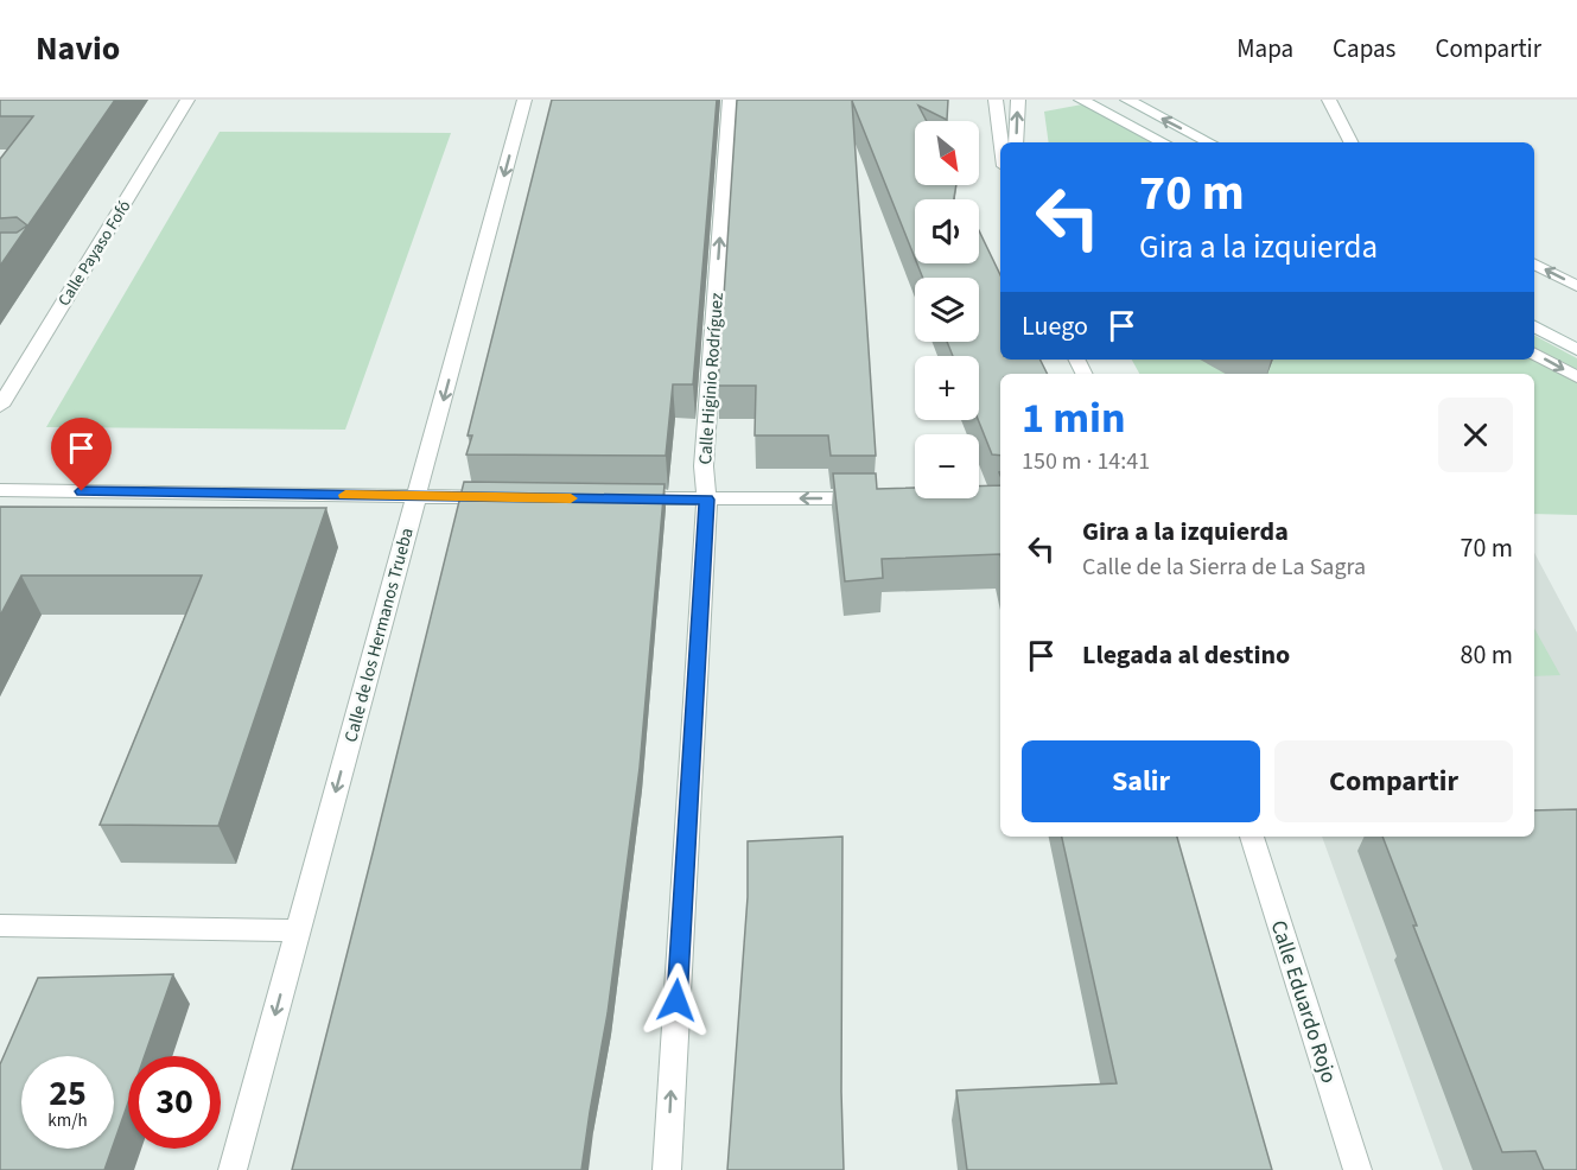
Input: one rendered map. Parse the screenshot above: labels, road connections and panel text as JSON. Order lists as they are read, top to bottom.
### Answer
{
  "streets": {
    "street": [
      "Calle Payaso Fofó",
      "Calle Higinio Rodríguez",
      "Calle de los Hermanos Trueba",
      "Calle Eduardo Rojo"
    ]
  },
  "one_way": ["Calle Higinio Rodríguez", "Calle de los Hermanos Trueba"],
  "north": "bottom right",
  "page": {
    "header": "Navio",
    "nav": ["Mapa", "Capas", "Compartir"],
    "map_buttons": ["+", "−"],
    "turn": ["70 m", "Gira a la izquierda"],
    "then": "Luego",
    "heading": ["1 min", "150 m · 14:41"],
    "list": [
      {
        "name": "Gira a la izquierda",
        "note": "Calle de la Sierra de La Sagra",
        "value": "70 m"
      },
      {
        "name": "Llegada al destino",
        "value": "80 m"
      }
    ],
    "buttons": ["Salir", "Compartir"],
    "speed": "25 km/h",
    "limit": "30"
  }
}
